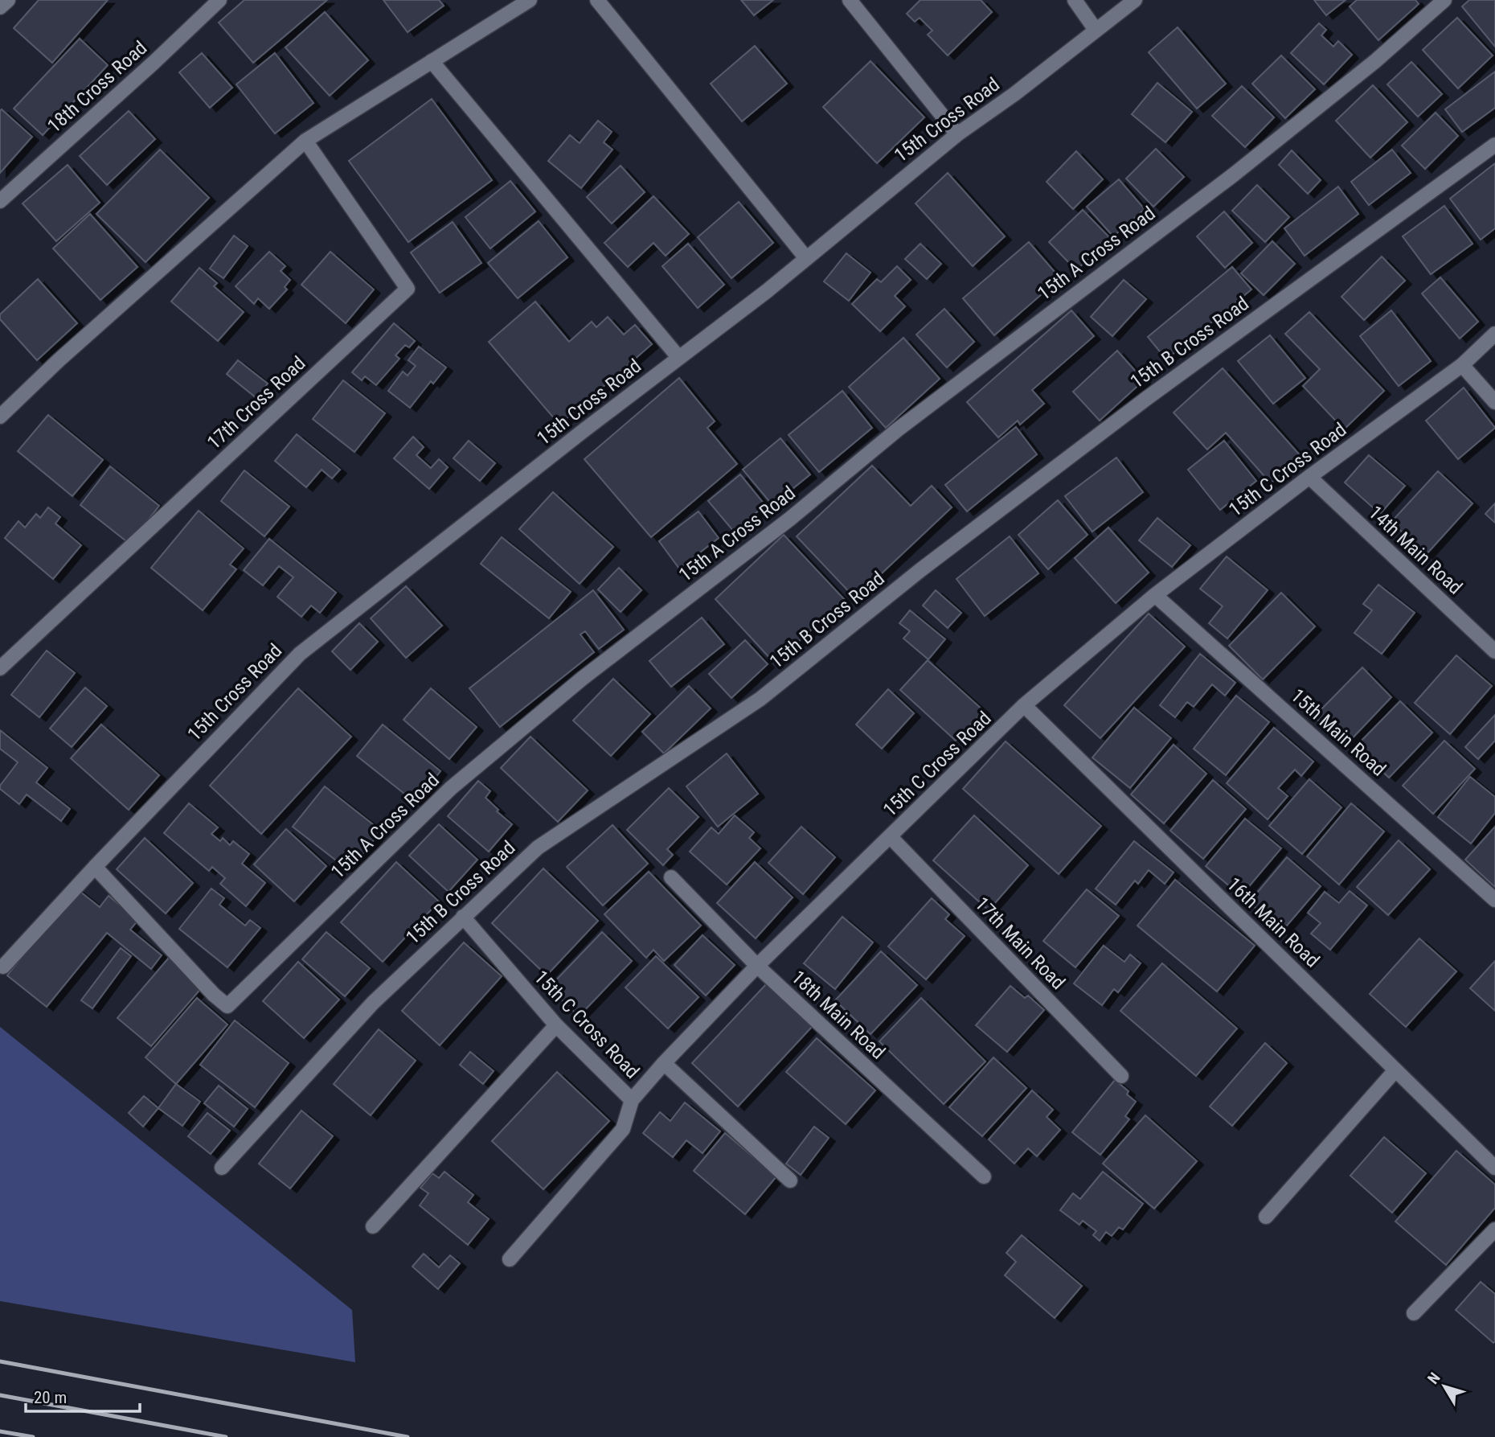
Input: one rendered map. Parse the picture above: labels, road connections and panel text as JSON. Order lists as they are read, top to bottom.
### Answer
{
  "streets": {
    "street": [
      "18th Cross Road",
      "15th Cross Road",
      "15th A Cross Road",
      "15th B Cross Road",
      "17th Cross Road",
      "15th C Cross Road",
      "14th Main Road",
      "15th Main Road",
      "16th Main Road",
      "17th Main Road",
      "18th Main Road"
    ]
  },
  "crossings": [
    ["15th Cross Road", "15th A Cross Road"],
    ["15th B Cross Road", "15th C Cross Road"],
    ["15th C Cross Road", "14th Main Road"],
    ["15th C Cross Road", "15th Main Road"],
    ["15th C Cross Road", "16th Main Road"],
    ["15th C Cross Road", "17th Main Road"],
    ["15th C Cross Road", "18th Main Road"]
  ],
  "scale_bar": "20 m",
  "north": "top left"
}
